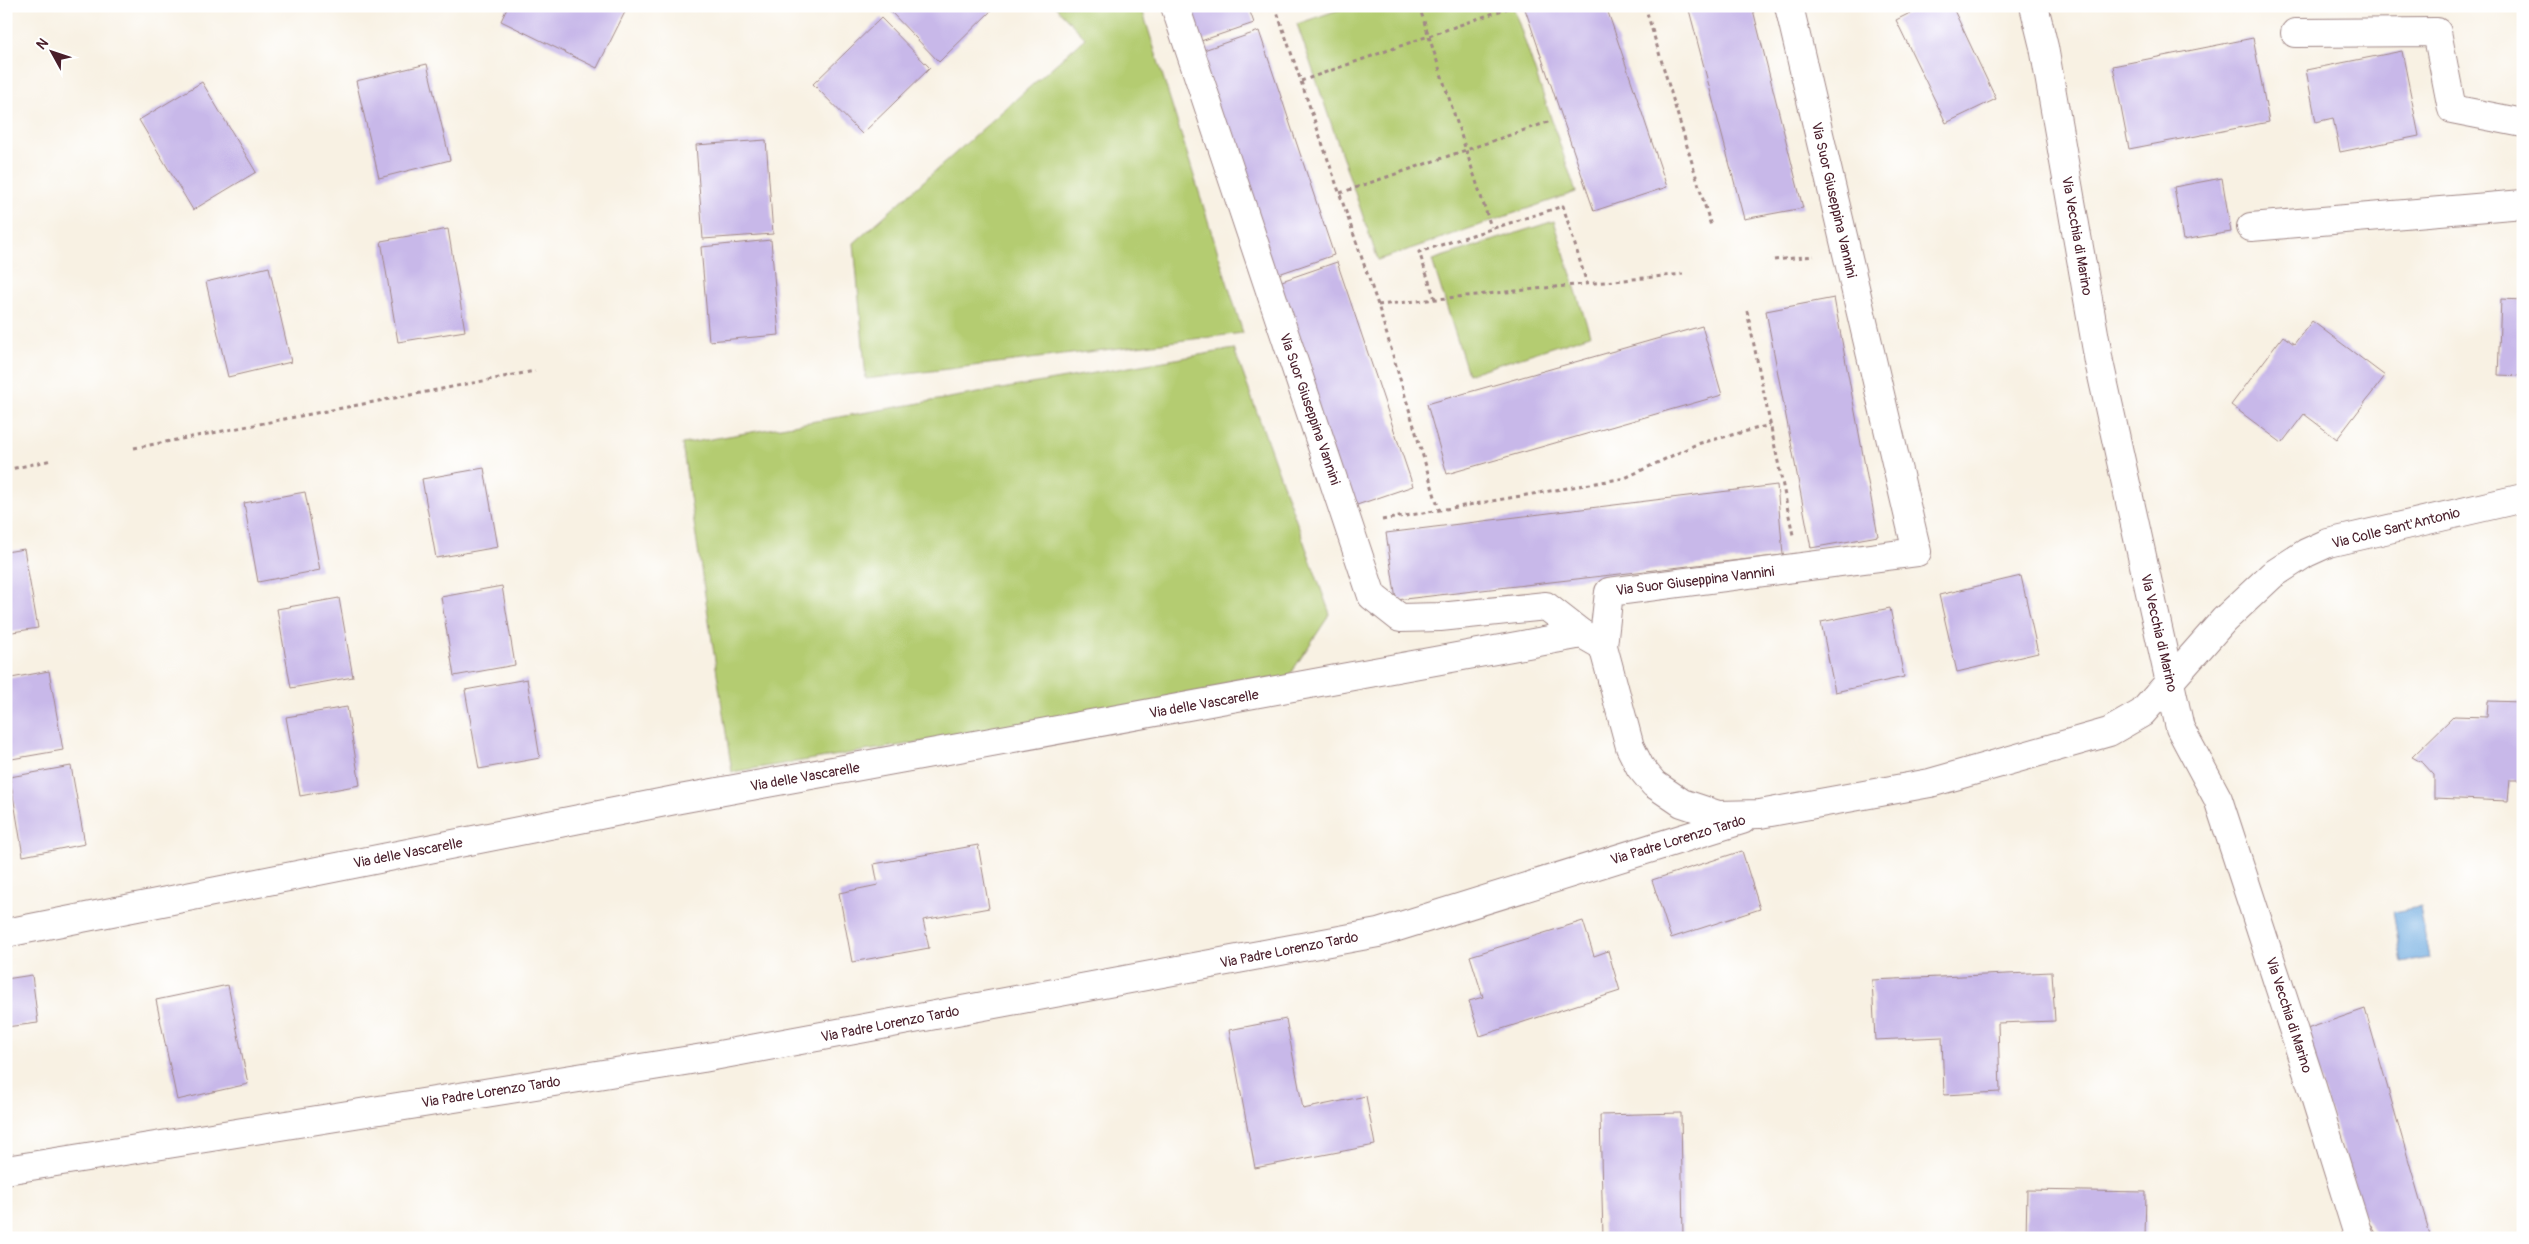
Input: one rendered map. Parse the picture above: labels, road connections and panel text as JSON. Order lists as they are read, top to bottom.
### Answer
{
  "streets": {
    "street": [
      "Via Suor Giuseppina Vannini",
      "Via Vecchia di Marino",
      "Via Colle Sant'Antonio",
      "Via delle Vascarelle",
      "Via Padre Lorenzo Tardo"
    ]
  },
  "crossings": [
    ["Via Suor Giuseppina Vannini", "Via Vecchia di Marino"],
    ["Via Suor Giuseppina Vannini", "Via Colle Sant'Antonio"],
    ["Via Suor Giuseppina Vannini", "Via delle Vascarelle"],
    ["Via Suor Giuseppina Vannini", "Via Padre Lorenzo Tardo"],
    ["Via Vecchia di Marino", "Via Colle Sant'Antonio"]
  ],
  "north": "top left"
}
